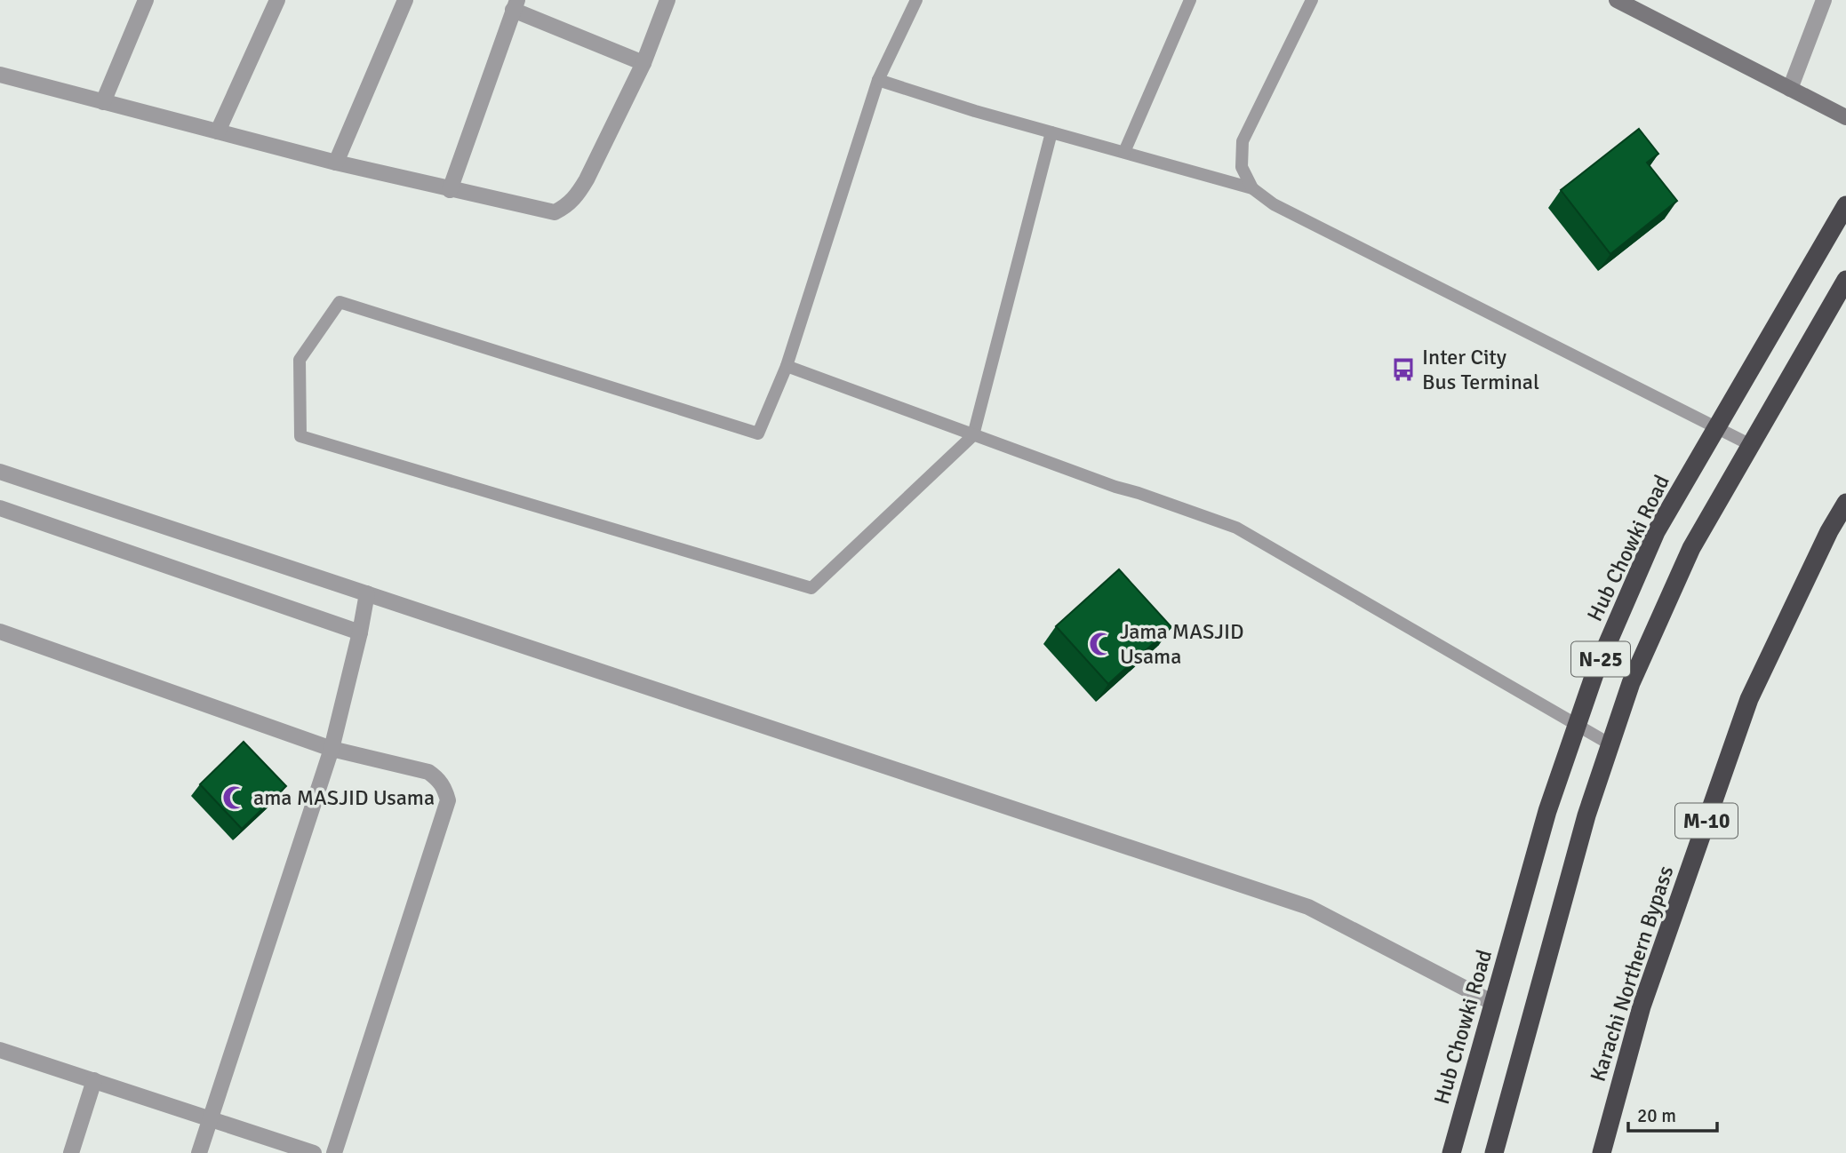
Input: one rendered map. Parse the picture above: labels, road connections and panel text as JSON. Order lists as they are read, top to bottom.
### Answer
{
  "streets": {
    "highway": [
      "Hub Chowki Road",
      "N-25",
      "M-10",
      "Karachi Northern Bypass"
    ]
  },
  "places": {
    "bus stop": ["Inter City Bus Terminal"],
    "mosque": ["Jama MASJID Usama", "ama MASJID Usama"]
  },
  "scale_bar": "20 m"
}
